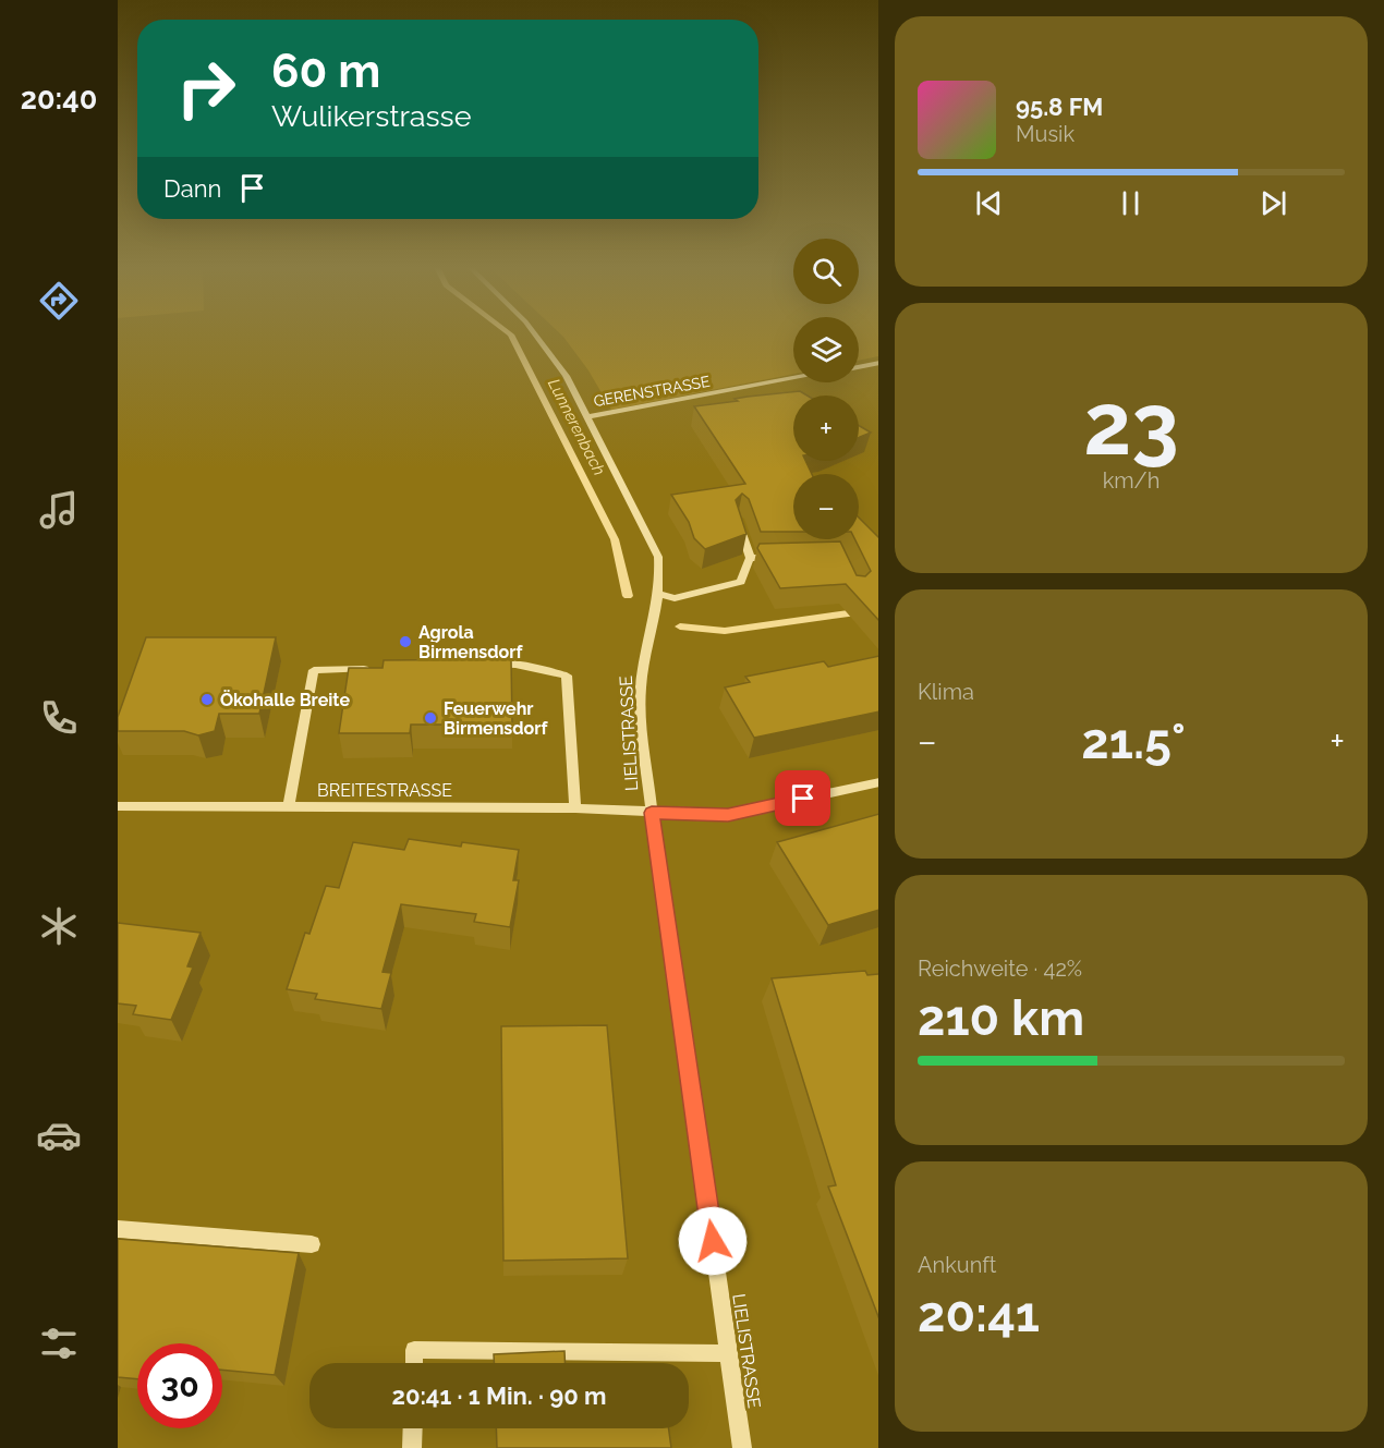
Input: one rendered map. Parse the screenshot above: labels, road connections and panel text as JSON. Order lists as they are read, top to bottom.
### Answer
{
  "streets": {
    "street": ["GERENSTRASSE", "LIELISTRASSE", "BREITESTRASSE"]
  },
  "crossings": [
    ["GERENSTRASSE", "LIELISTRASSE"],
    ["LIELISTRASSE", "BREITESTRASSE"]
  ],
  "water": ["Lunnerenbach"],
  "places": ["Agrola Birmensdorf", "Ökohalle Breite", "Feuerwehr Birmensdorf"],
  "page": {
    "tabs": "20:40",
    "turn": ["60 m", "Wulikerstrasse"],
    "song": ["95.8 FM", "Musik"],
    "then": "Dann",
    "map_buttons": ["+", "−"],
    "tile": [
      ["23", "km/h"],
      "Klima",
      ["Reichweite · 42%", "210 km"],
      ["Ankunft", "20:41"]
    ],
    "heat": ["−", "21.5°", "+"],
    "limit": "30",
    "trip": "20:41 · 1 Min. · 90 m"
  }
}
